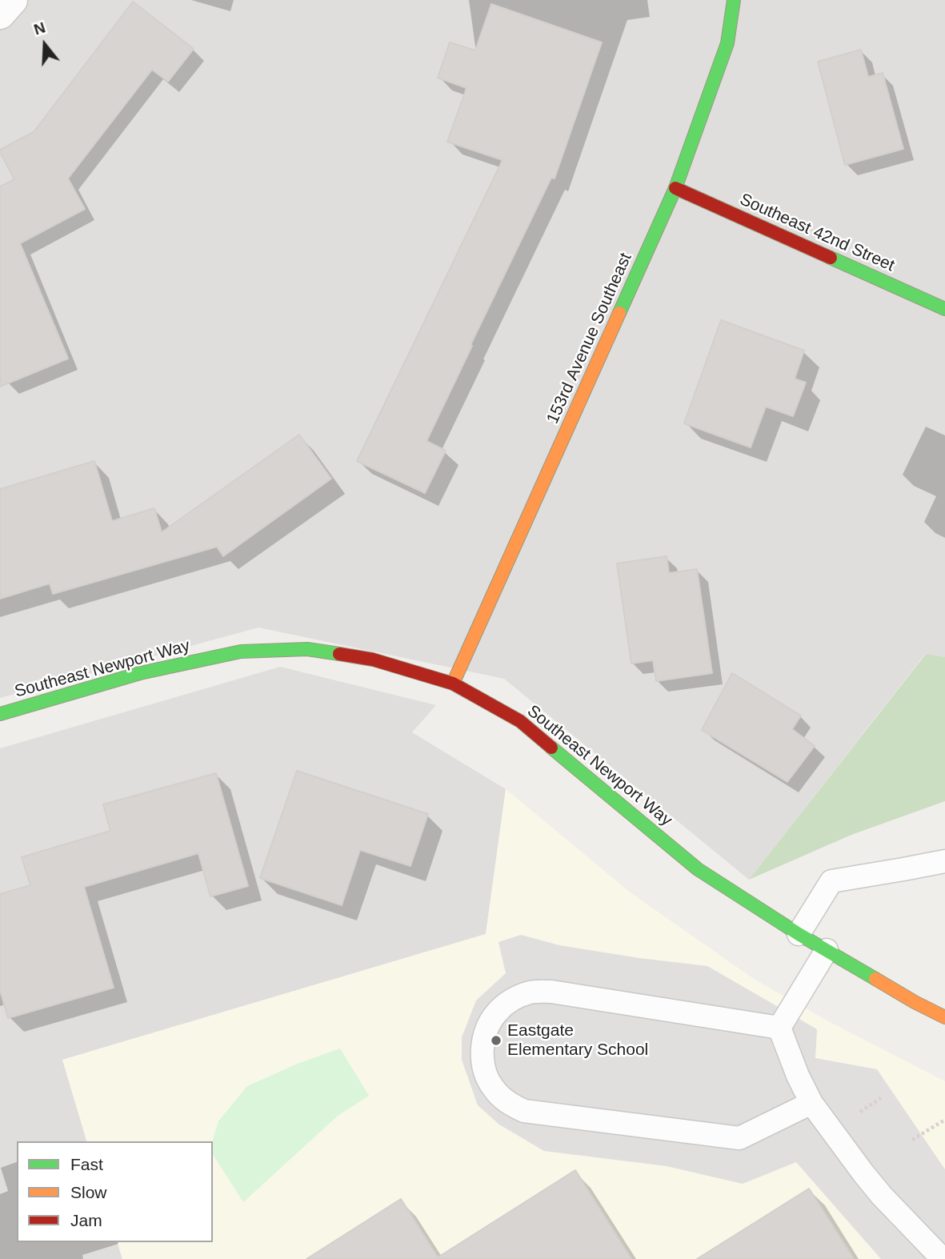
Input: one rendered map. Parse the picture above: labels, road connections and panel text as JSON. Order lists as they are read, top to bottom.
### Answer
{
  "streets": {
    "main road": ["Southeast 42nd Street", "153rd Avenue Southeast", "Southeast Newport Way"]
  },
  "crossings": [
    ["Southeast 42nd Street", "153rd Avenue Southeast"],
    ["153rd Avenue Southeast", "Southeast Newport Way"]
  ],
  "places": ["Eastgate Elementary School"],
  "legend": ["Fast", "Slow", "Jam"],
  "north": "top"
}
